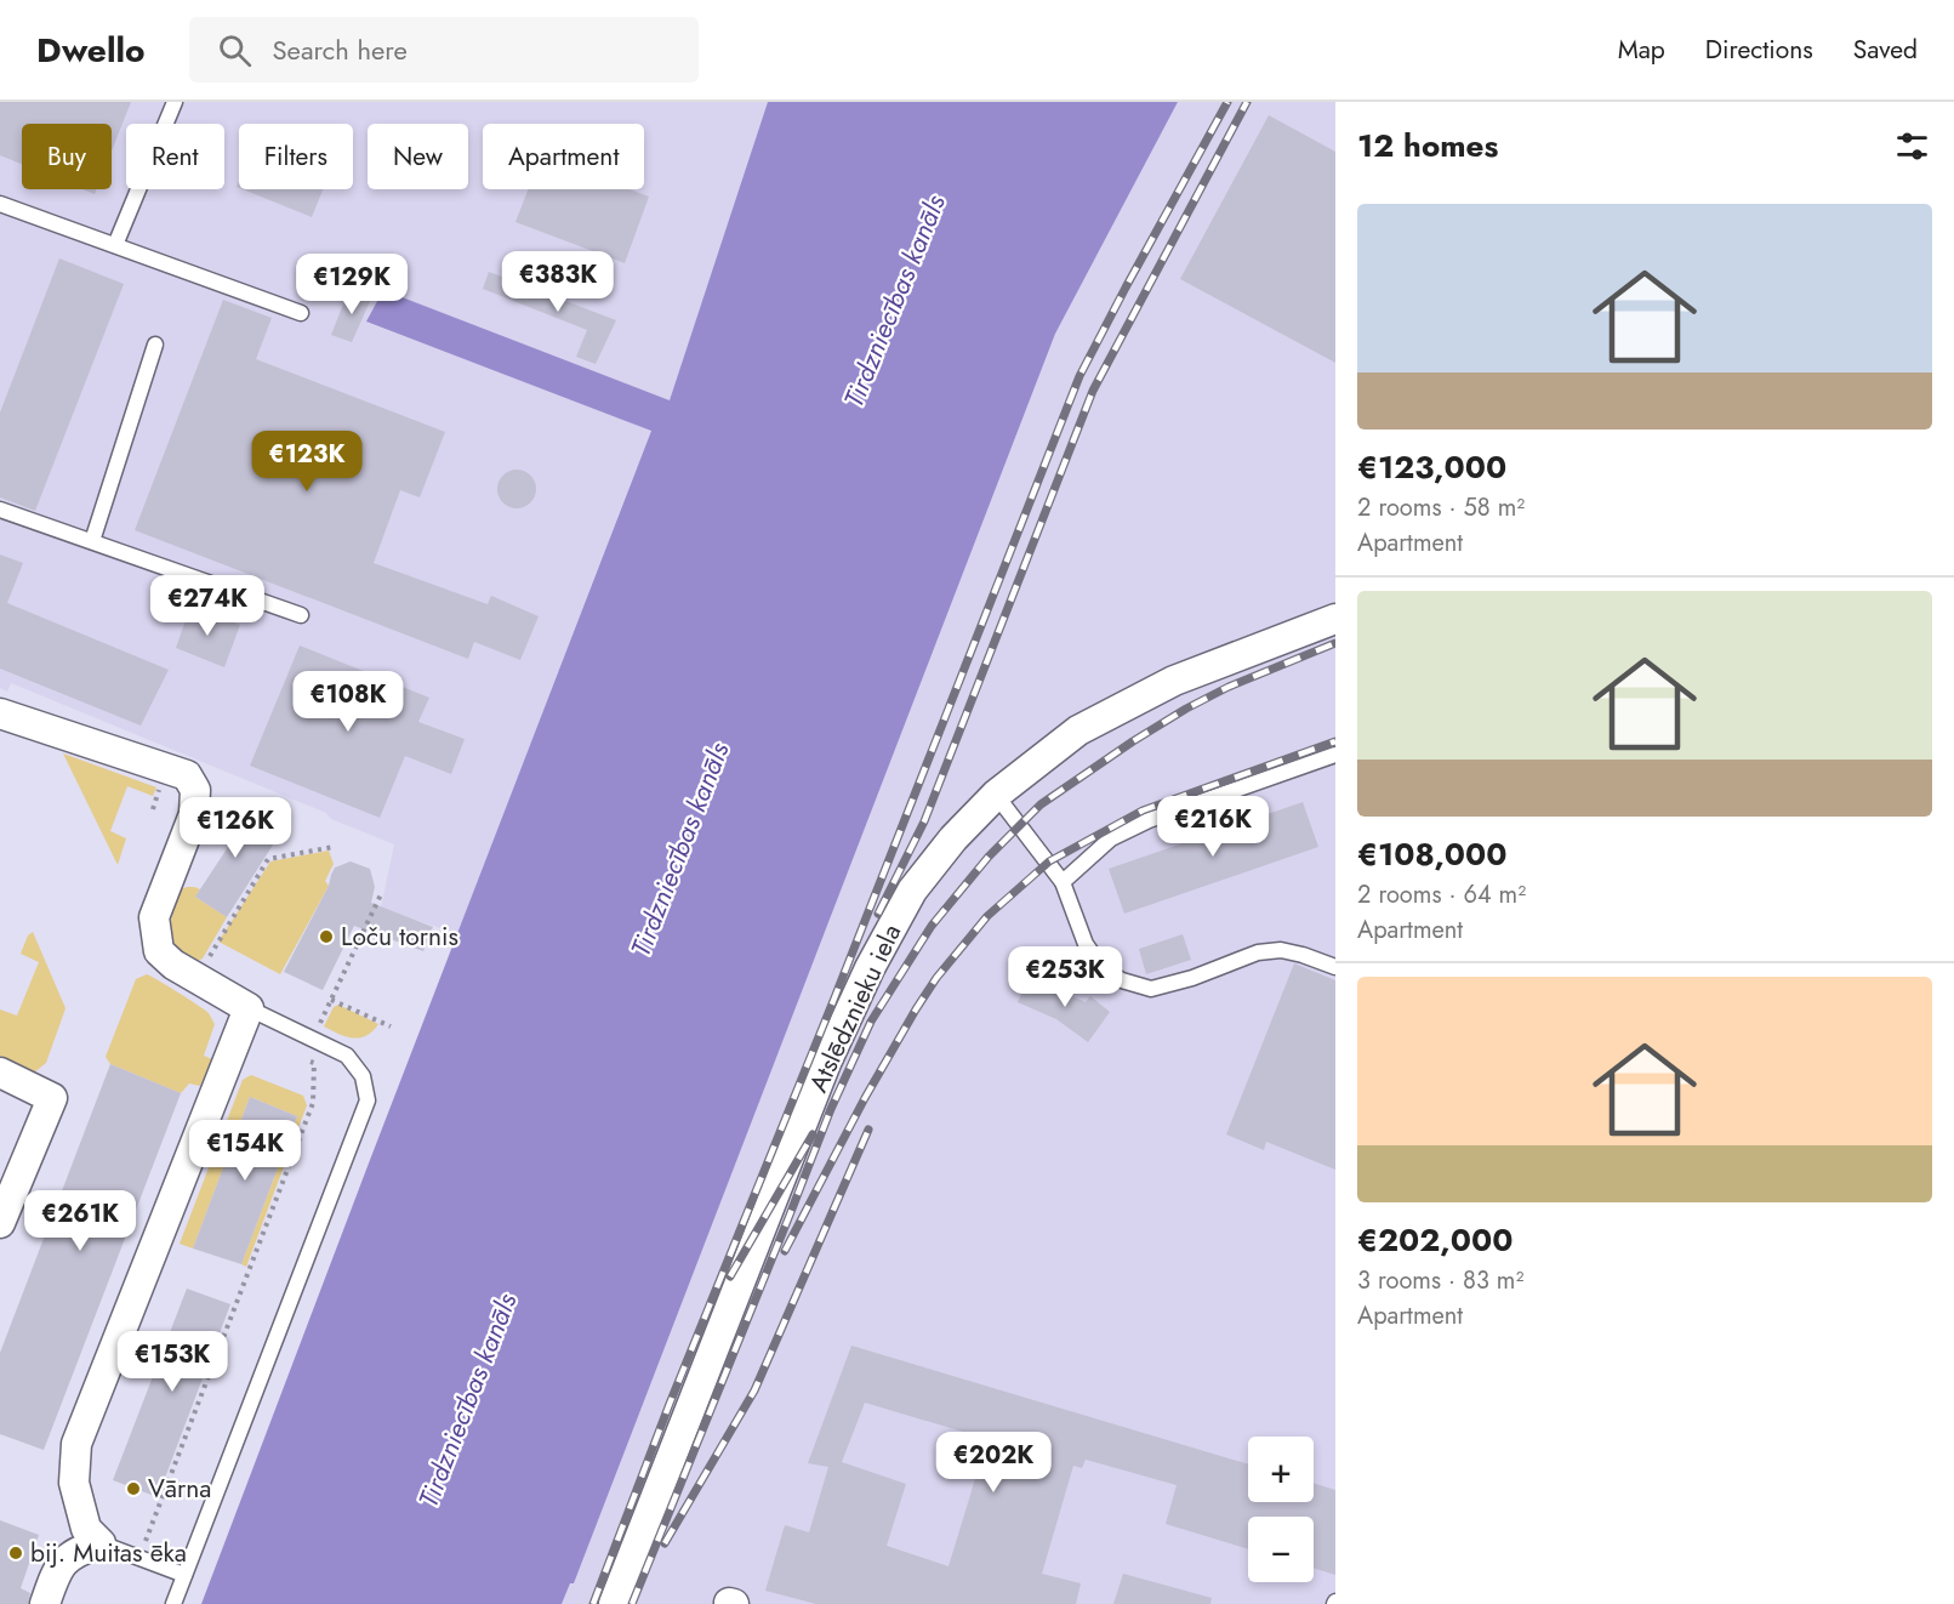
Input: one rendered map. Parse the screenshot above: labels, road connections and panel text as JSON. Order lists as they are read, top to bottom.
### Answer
{
  "streets": {
    "street": ["Atslēdznieku iela"]
  },
  "water": ["Tirdzniecības kanāls"],
  "places": ["Loču tornis", "Vārna", "bij. Muitas ēka"],
  "page": {
    "header": "Dwello",
    "search": "Search here",
    "nav": ["Map", "Directions", "Saved"],
    "heading": "12 homes",
    "chip": [
      "Buy",
      "Rent",
      "Filters",
      "New",
      "Apartment"
    ],
    "list": [
      {
        "name": "€123,000",
        "note": "2 rooms · 58 m² · Apartment"
      },
      {
        "name": "€108,000",
        "note": "2 rooms · 64 m² · Apartment"
      },
      {
        "name": "€202,000",
        "note": "3 rooms · 83 m² · Apartment"
      }
    ],
    "price": [
      "€383K",
      "€129K",
      "€123K",
      "€274K",
      "€108K",
      "€216K",
      "€126K",
      "€253K",
      "€154K",
      "€261K",
      "€153K",
      "€202K"
    ],
    "map_buttons": ["+", "−"]
  }
}
